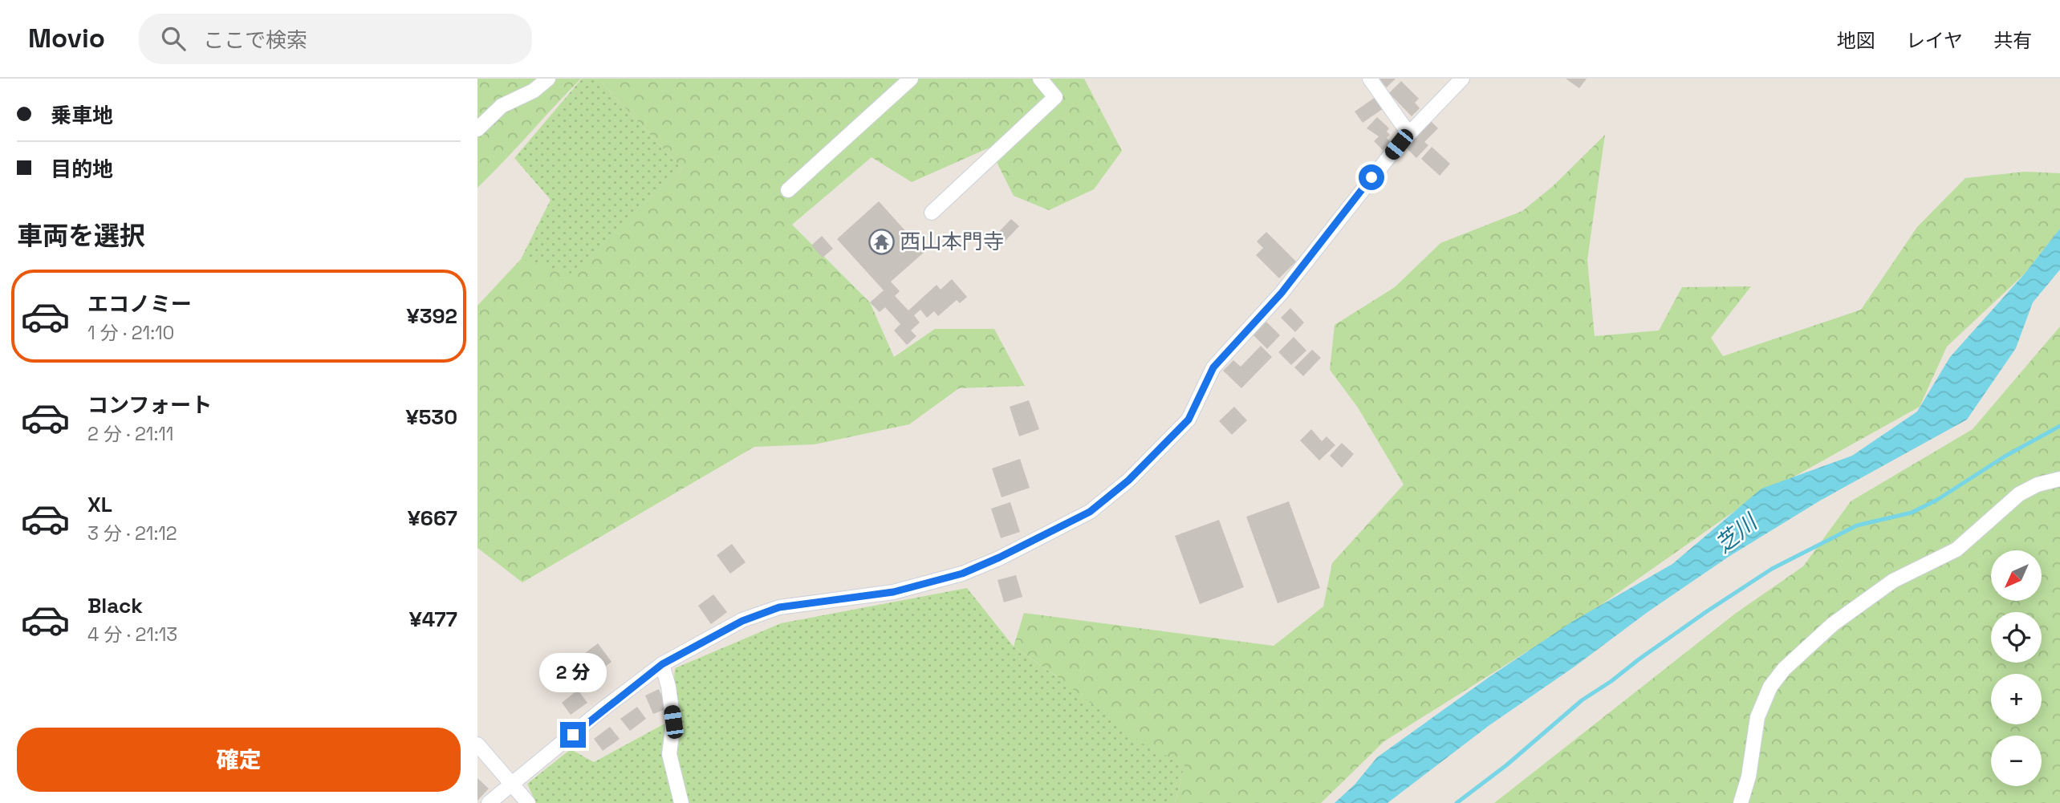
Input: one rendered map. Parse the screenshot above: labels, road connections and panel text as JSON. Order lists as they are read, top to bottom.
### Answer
{
  "water": ["芝川"],
  "places": {
    "temple": ["西山本門寺"]
  },
  "north": "bottom left",
  "page": {
    "header": "Movio",
    "search": "ここで検索",
    "nav": ["地図", "レイヤ", "共有"],
    "banner": ["乗車地", "目的地"],
    "heading": "車両を選択",
    "list": [
      {
        "name": "エコノミー",
        "note": "1 分 · 21:10",
        "value": "¥392"
      },
      {
        "name": "コンフォート",
        "note": "2 分 · 21:11",
        "value": "¥530"
      },
      {
        "name": "XL",
        "note": "3 分 · 21:12",
        "value": "¥667"
      },
      {
        "name": "Black",
        "note": "4 分 · 21:13",
        "value": "¥477"
      }
    ],
    "map_buttons": ["+", "−"],
    "bubble": "2 分",
    "buttons": "確定"
  }
}
